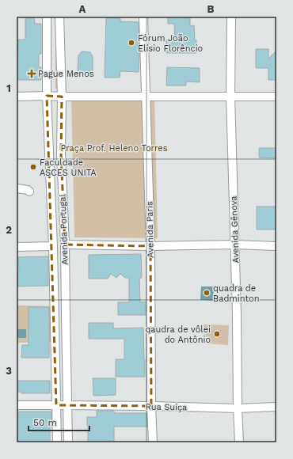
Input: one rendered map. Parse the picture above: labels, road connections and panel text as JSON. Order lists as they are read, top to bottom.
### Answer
{
  "streets": {
    "street": [
      "Avenida Portugal",
      "Avenida Paris",
      "Avenida Gênova",
      "Rua Suíça"
    ]
  },
  "crossings": [
    ["Avenida Portugal", "Rua Suíça"],
    ["Avenida Paris", "Rua Suíça"],
    ["Avenida Gênova", "Rua Suíça"]
  ],
  "parks": ["Praça Prof. Heleno Torres"],
  "places": {
    "other": [
      "Fórum João Elísio Florêncio",
      "Faculdade ASCES UNITA",
      "quadra de Badminton",
      "qaudra de vôlei do Antônio"
    ],
    "health": ["Pague Menos"]
  },
  "scale_bar": "50 m",
  "grid": {
    "columns": ["A", "B"],
    "rows": ["1", "2", "3"]
  }
}
